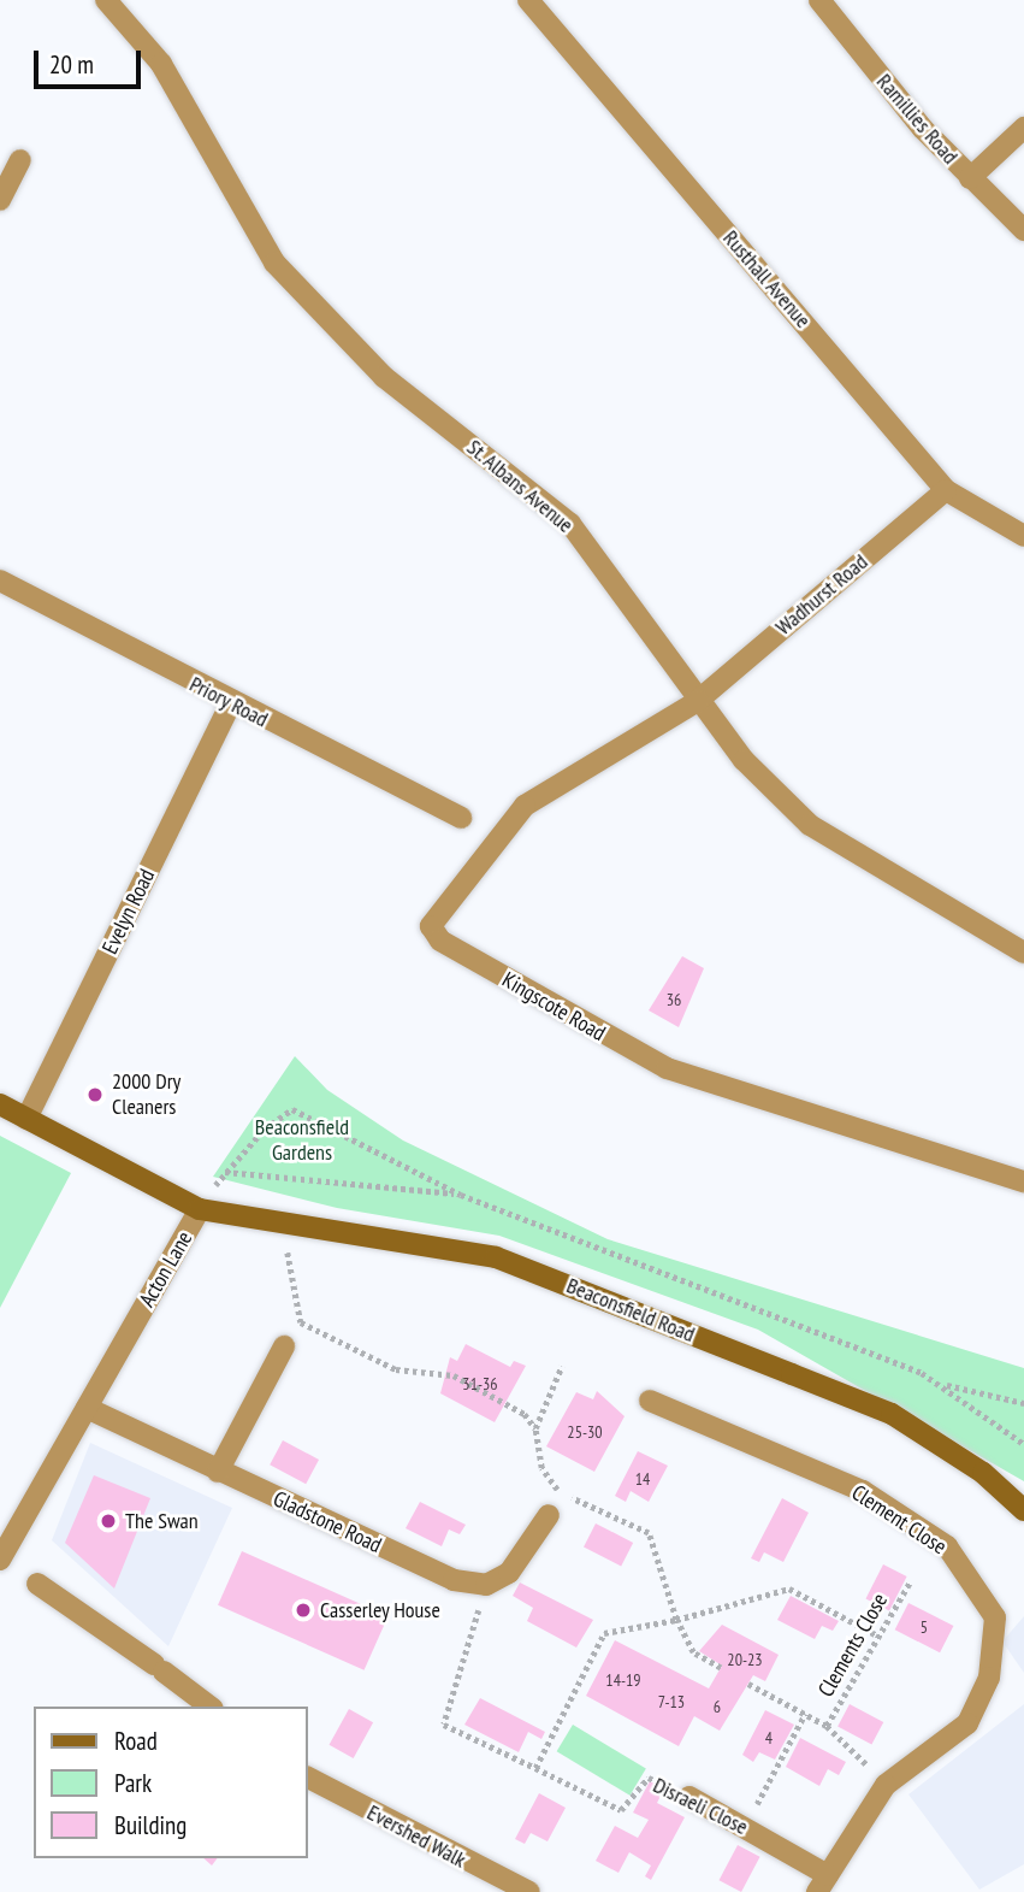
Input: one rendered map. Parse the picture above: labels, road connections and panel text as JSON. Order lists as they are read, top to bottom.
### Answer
{
  "streets": {
    "main road": ["Acton Lane", "Beaconsfield Road"],
    "street": [
      "Ramillies Road",
      "Rusthall Avenue",
      "St. Albans Avenue",
      "Wadhurst Road",
      "Priory Road",
      "Evelyn Road",
      "Kingscote Road",
      "Clement Close",
      "Gladstone Road",
      "Disraeli Close",
      "Evershed Walk"
    ],
    "path": ["Clements Close"]
  },
  "crossings": [
    ["Rusthall Avenue", "Wadhurst Road"],
    ["St. Albans Avenue", "Wadhurst Road"],
    ["St. Albans Avenue", "Kingscote Road"],
    ["Wadhurst Road", "Kingscote Road"],
    ["Priory Road", "Evelyn Road"],
    ["Evelyn Road", "Acton Lane"],
    ["Acton Lane", "Beaconsfield Road"],
    ["Acton Lane", "Gladstone Road"],
    ["Clement Close", "Disraeli Close"],
    ["Gladstone Road", "Disraeli Close"]
  ],
  "parks": ["Beaconsfield Gardens"],
  "places": ["2000 Dry Cleaners", "The Swan", "Casserley House"],
  "house_numbers": [
    "36",
    "31-36",
    "25-30",
    "14",
    "5",
    "20-23",
    "14-19",
    "7-13",
    "6",
    "4"
  ],
  "legend": ["Road", "Park", "Building"],
  "scale_bar": "20 m"
}
